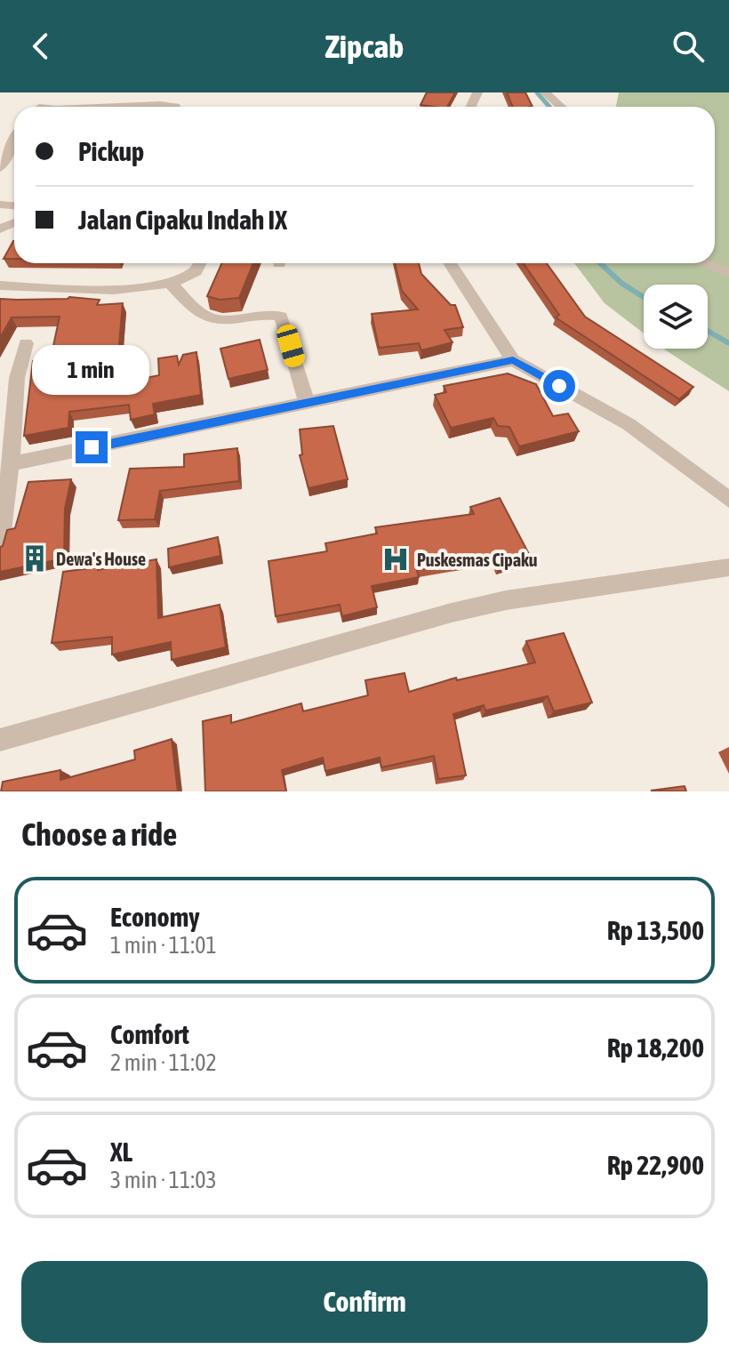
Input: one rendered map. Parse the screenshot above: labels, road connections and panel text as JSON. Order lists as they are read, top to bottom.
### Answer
{
  "places": {
    "building": ["Dewa's House"],
    "hospital": ["Puskesmas Cipaku"]
  },
  "page": {
    "header": "Zipcab",
    "banner": ["Pickup", "Jalan Cipaku Indah IX"],
    "bubble": "1 min",
    "heading": "Choose a ride",
    "list": [
      {
        "name": "Economy",
        "note": "1 min · 11:01",
        "value": "Rp 13,500"
      },
      {
        "name": "Comfort",
        "note": "2 min · 11:02",
        "value": "Rp 18,200"
      },
      {
        "name": "XL",
        "note": "3 min · 11:03",
        "value": "Rp 22,900"
      }
    ],
    "buttons": "Confirm"
  }
}
